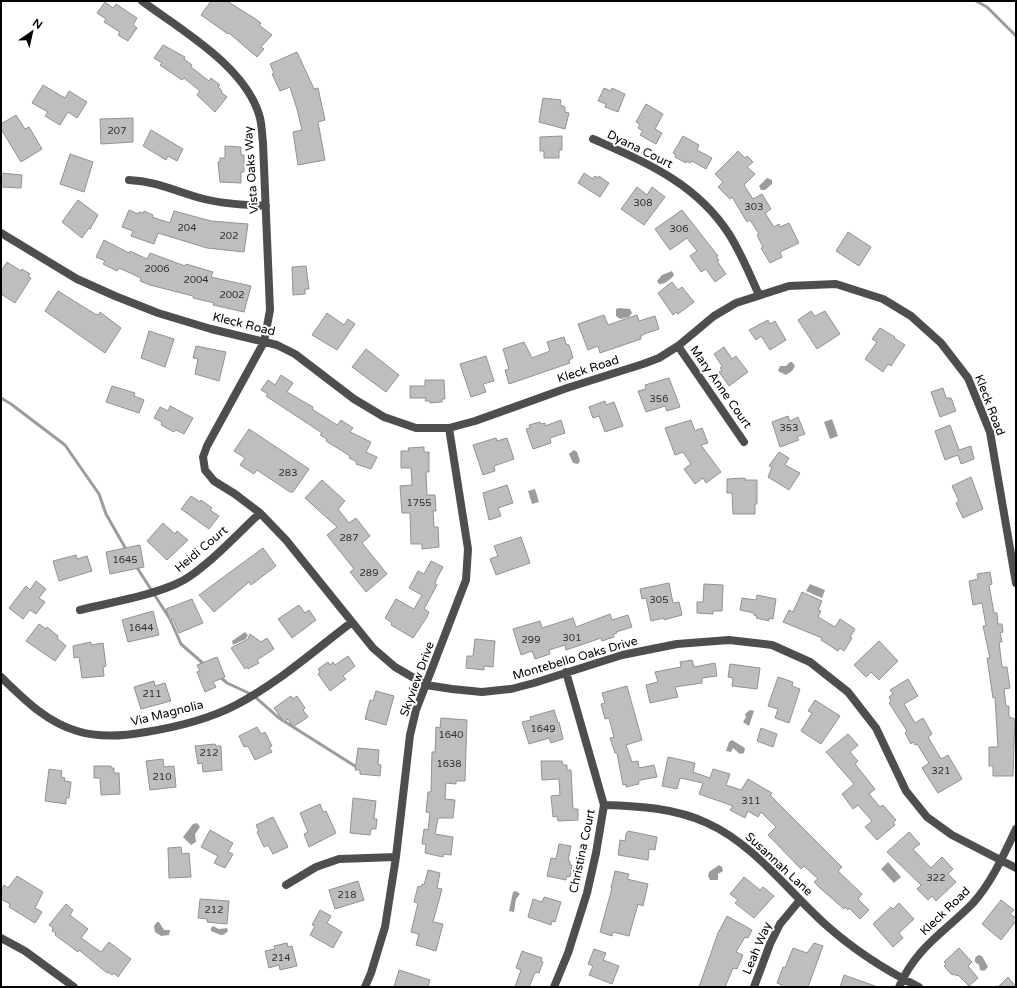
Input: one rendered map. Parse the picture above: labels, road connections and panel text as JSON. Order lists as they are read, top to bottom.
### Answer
{
  "streets": {
    "street": [
      "Dyana Court",
      "Vista Oaks Way",
      "Kleck Road",
      "Mary Anne Court",
      "Heidi Court",
      "Montebello Oaks Drive",
      "Skyview Drive",
      "Via Magnolia",
      "Christina Court",
      "Susannah Lane",
      "Leah Way"
    ]
  },
  "crossings": [
    ["Dyana Court", "Kleck Road"],
    ["Vista Oaks Way", "Kleck Road"],
    ["Vista Oaks Way", "Montebello Oaks Drive"],
    ["Kleck Road", "Mary Anne Court"],
    ["Kleck Road", "Montebello Oaks Drive"],
    ["Kleck Road", "Skyview Drive"],
    ["Kleck Road", "Susannah Lane"],
    ["Heidi Court", "Montebello Oaks Drive"],
    ["Montebello Oaks Drive", "Skyview Drive"],
    ["Montebello Oaks Drive", "Via Magnolia"],
    ["Montebello Oaks Drive", "Christina Court"],
    ["Christina Court", "Susannah Lane"],
    ["Susannah Lane", "Leah Way"]
  ],
  "house_numbers": [
    "207",
    "308",
    "303",
    "204",
    "306",
    "202",
    "2006",
    "2004",
    "2002",
    "356",
    "353",
    "283",
    "1755",
    "287",
    "1645",
    "289",
    "305",
    "1644",
    "301",
    "299",
    "211",
    "1649",
    "1640",
    "212",
    "1638",
    "321",
    "210",
    "311",
    "322",
    "218",
    "212",
    "214"
  ],
  "north": "top right"
}
